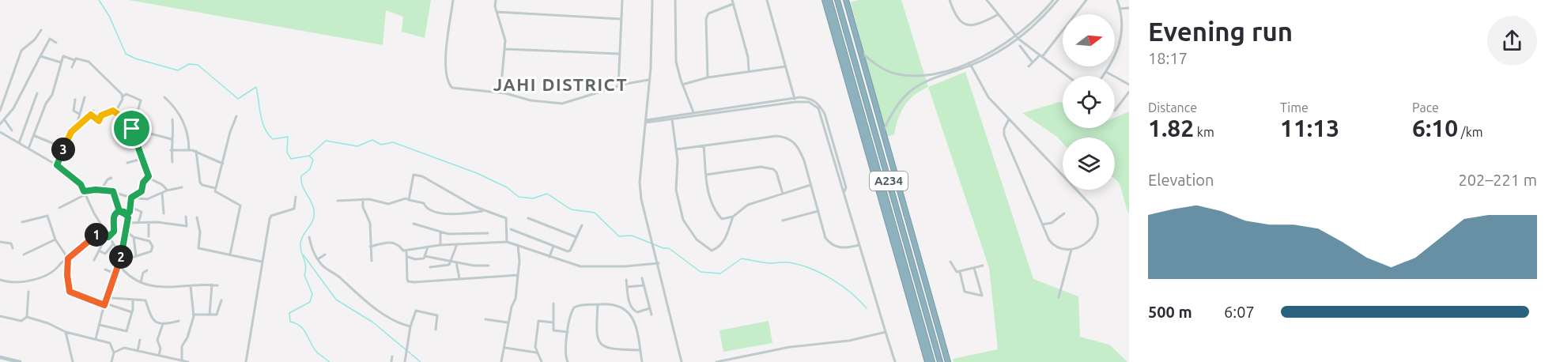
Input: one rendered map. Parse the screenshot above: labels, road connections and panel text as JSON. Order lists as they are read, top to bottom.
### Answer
{
  "streets": {
    "highway": ["A234"]
  },
  "districts": ["JAHI DISTRICT"],
  "north": "right",
  "page": {
    "heading": ["Evening run", "18:17"],
    "stats": [
      ["Distance", "1.82 km"],
      ["Time", "11:13"],
      ["Pace", "6:10 /km"]
    ],
    "pins": ["3", "1", "2"],
    "chart": ["Elevation", "202–221 m"],
    "list": [
      {
        "name": "500 m",
        "note": "6:07"
      }
    ]
  }
}
